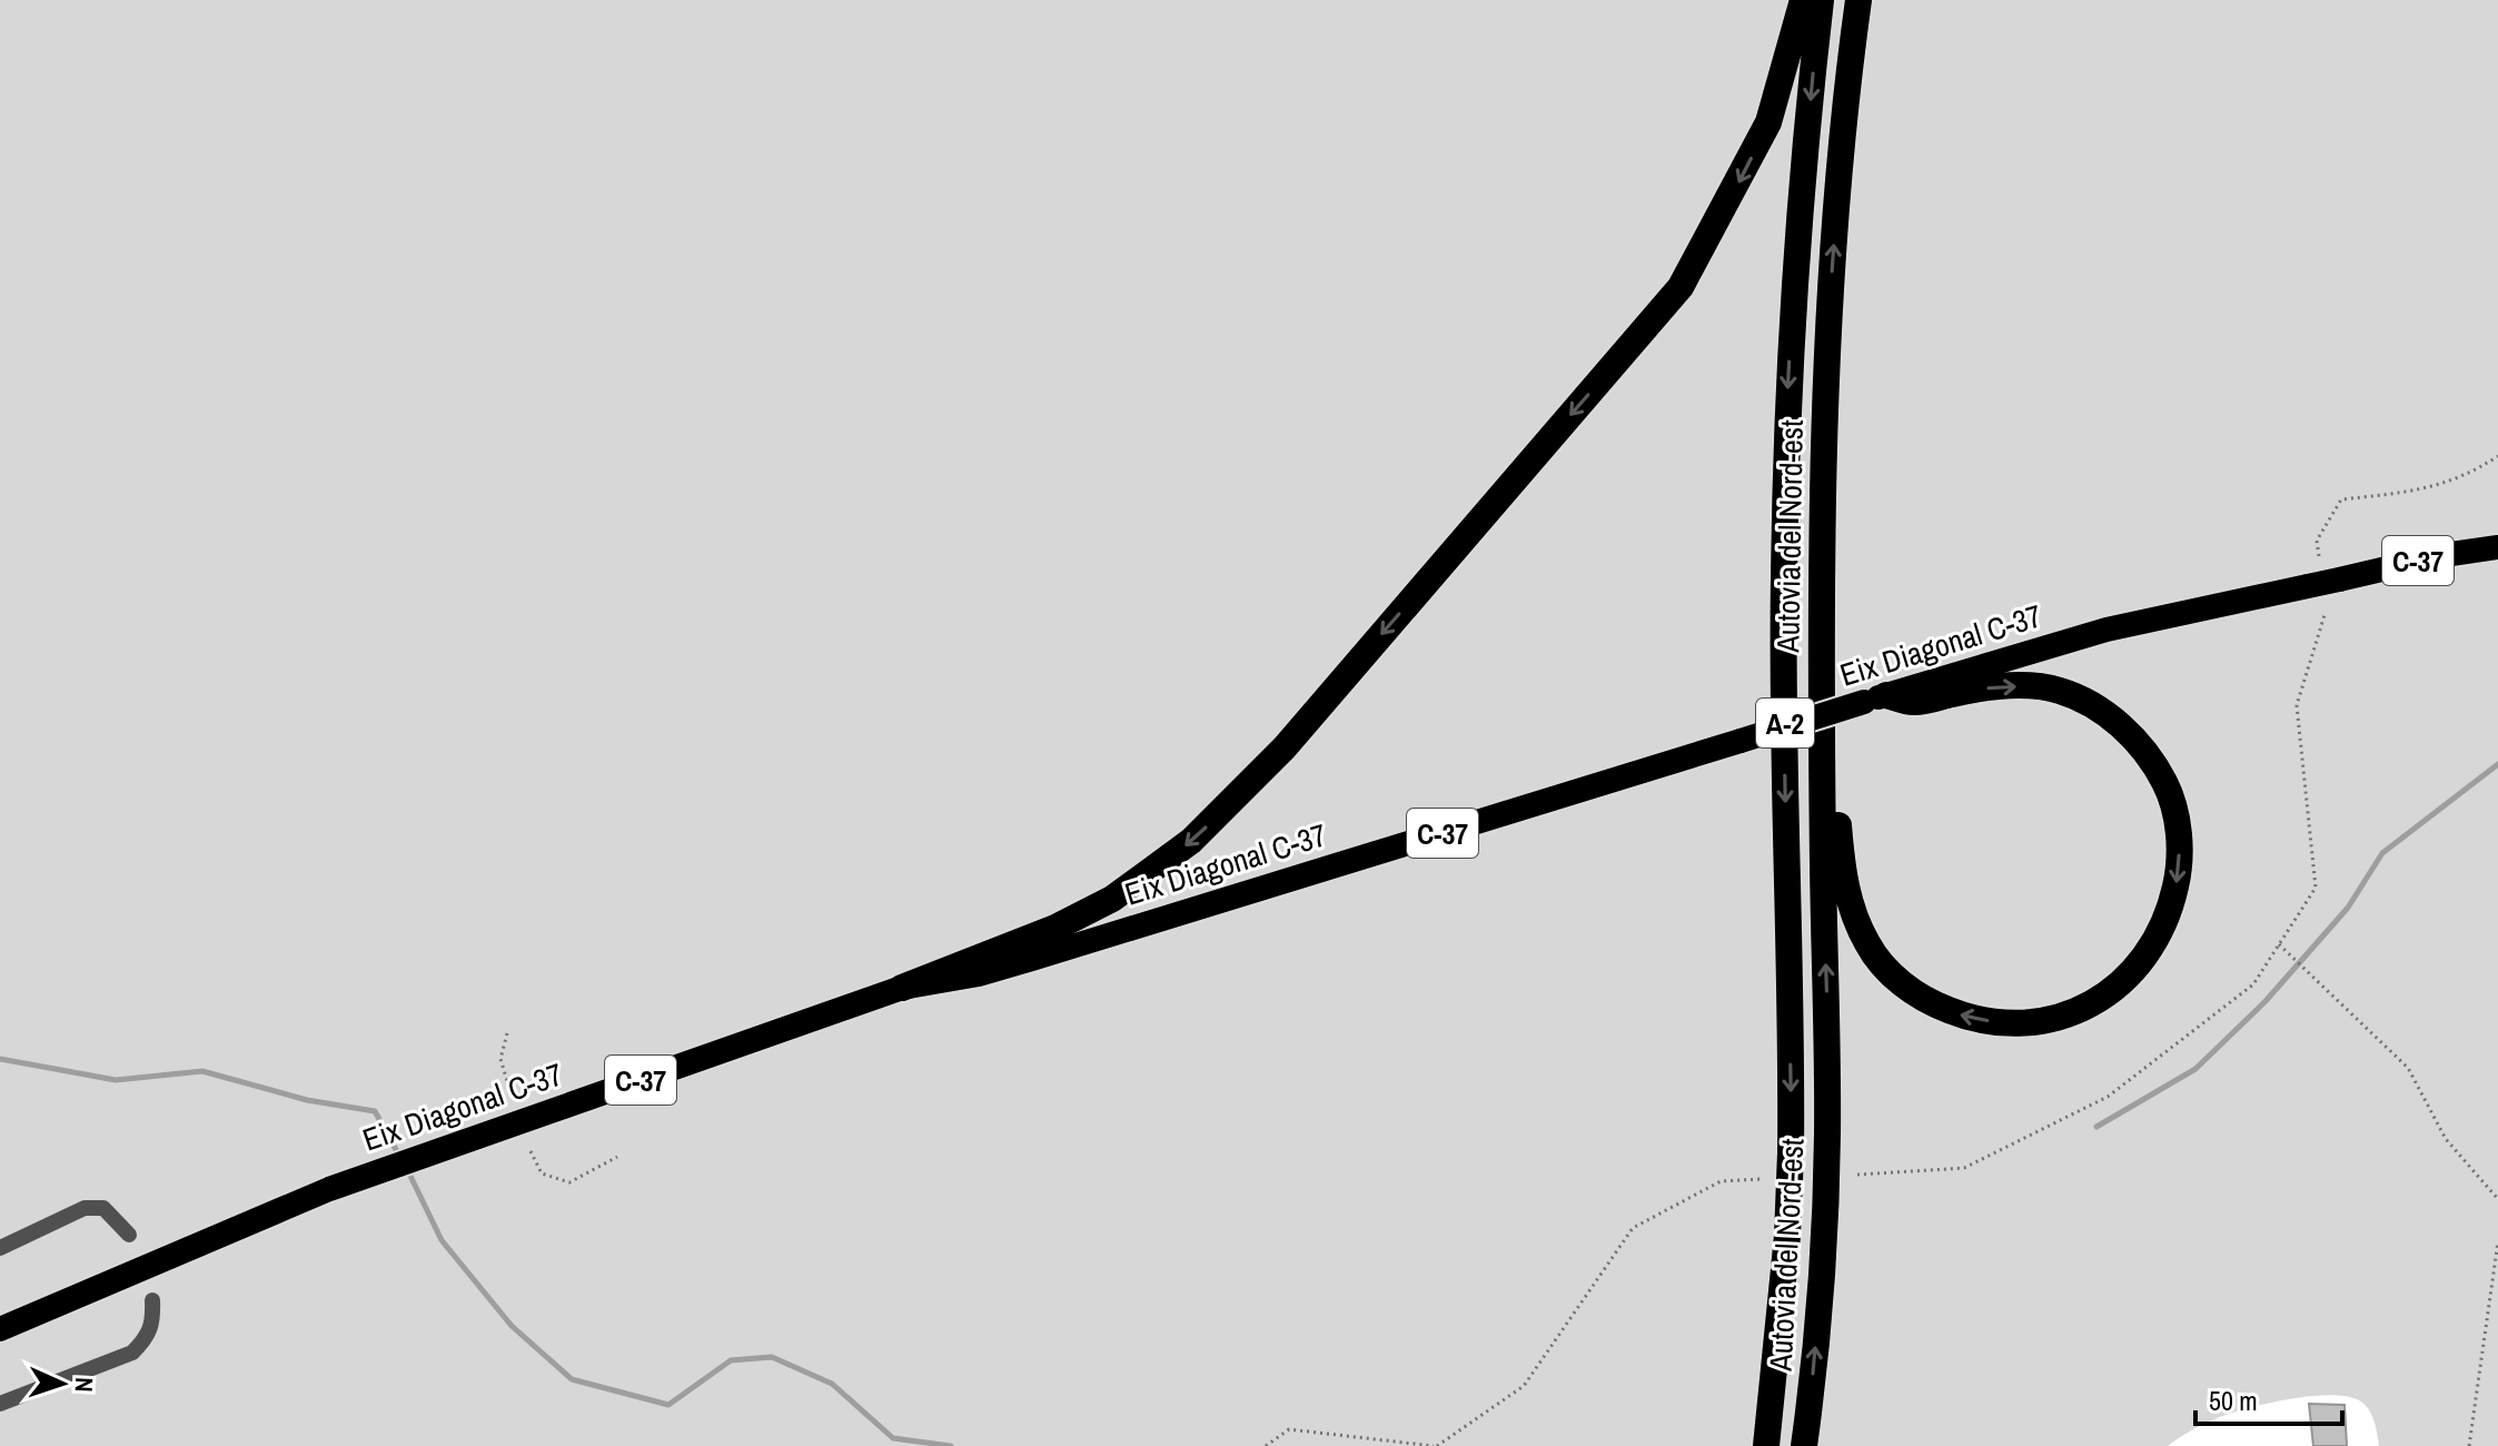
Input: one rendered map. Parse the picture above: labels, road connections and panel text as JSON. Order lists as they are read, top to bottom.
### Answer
{
  "streets": {
    "highway": [
      "Autovia del Nord-est",
      "C-37",
      "Eix Diagonal C-37",
      "A-2"
    ]
  },
  "scale_bar": "50 m",
  "north": "right"
}
